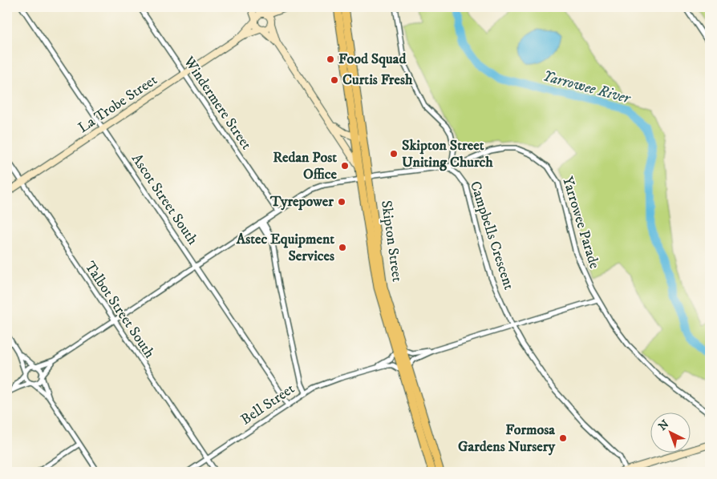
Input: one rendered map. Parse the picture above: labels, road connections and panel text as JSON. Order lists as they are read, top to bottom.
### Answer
{
  "streets": {
    "highway": ["Skipton Street"],
    "main road": ["La Trobe Street"],
    "street": [
      "Windermere Street",
      "Ascot Street South",
      "Yarrowee Parade",
      "Campbells Crescent",
      "Talbot Street South",
      "Bell Street"
    ]
  },
  "crossings": [
    ["Windermere Street", "La Trobe Street"],
    ["Windermere Street", "Yarrowee Parade"],
    ["La Trobe Street", "Ascot Street South"],
    ["La Trobe Street", "Talbot Street South"],
    ["Ascot Street South", "Yarrowee Parade"],
    ["Ascot Street South", "Bell Street"],
    ["Yarrowee Parade", "Campbells Crescent"],
    ["Yarrowee Parade", "Skipton Street"],
    ["Yarrowee Parade", "Talbot Street South"],
    ["Skipton Street", "Bell Street"],
    ["Talbot Street South", "Bell Street"]
  ],
  "water": ["Yarrowee River"],
  "places": [
    "Food Squad",
    "Curtis Fresh",
    "Skipton Street Uniting Church",
    "Redan Post Office",
    "Tyrepower",
    "Astec Equipment Services",
    "Formosa Gardens Nursery"
  ],
  "north": "top left"
}
